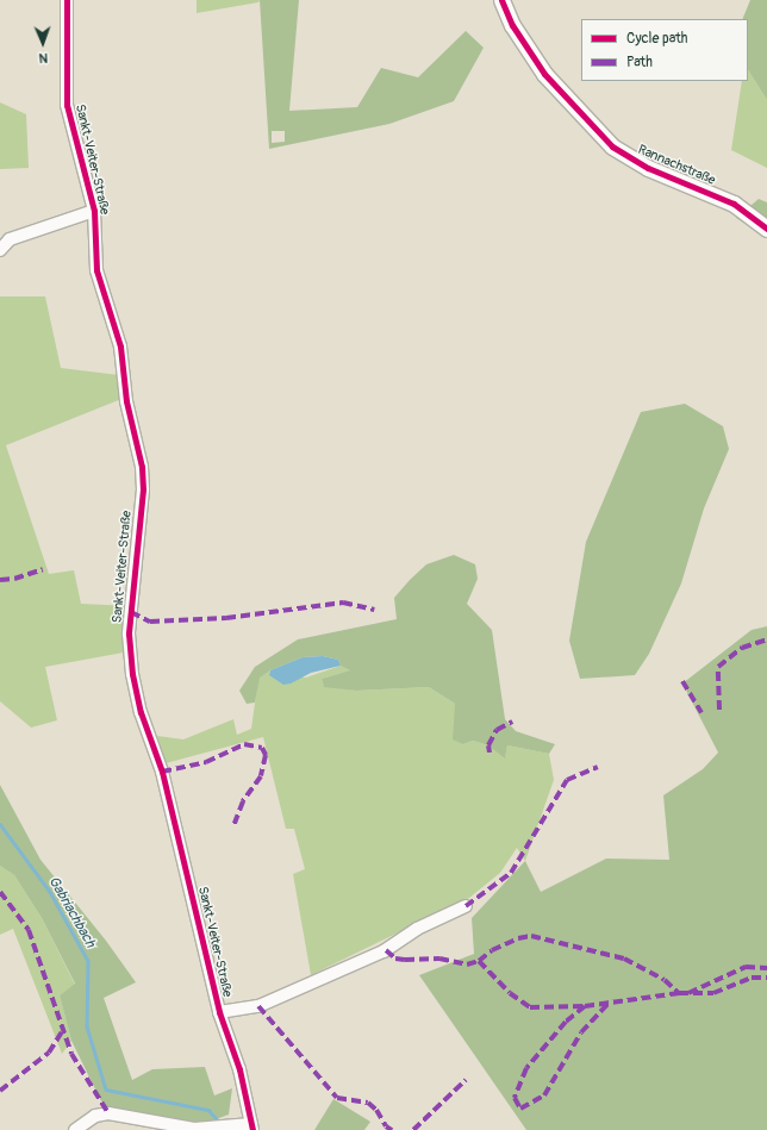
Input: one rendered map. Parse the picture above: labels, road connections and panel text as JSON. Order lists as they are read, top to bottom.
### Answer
{
  "streets": {
    "street": ["Sankt-Veiter-Straße", "Rannachstraße"]
  },
  "water": ["Gabriachbach"],
  "legend": ["Cycle path", "Path"],
  "north": "bottom"
}
